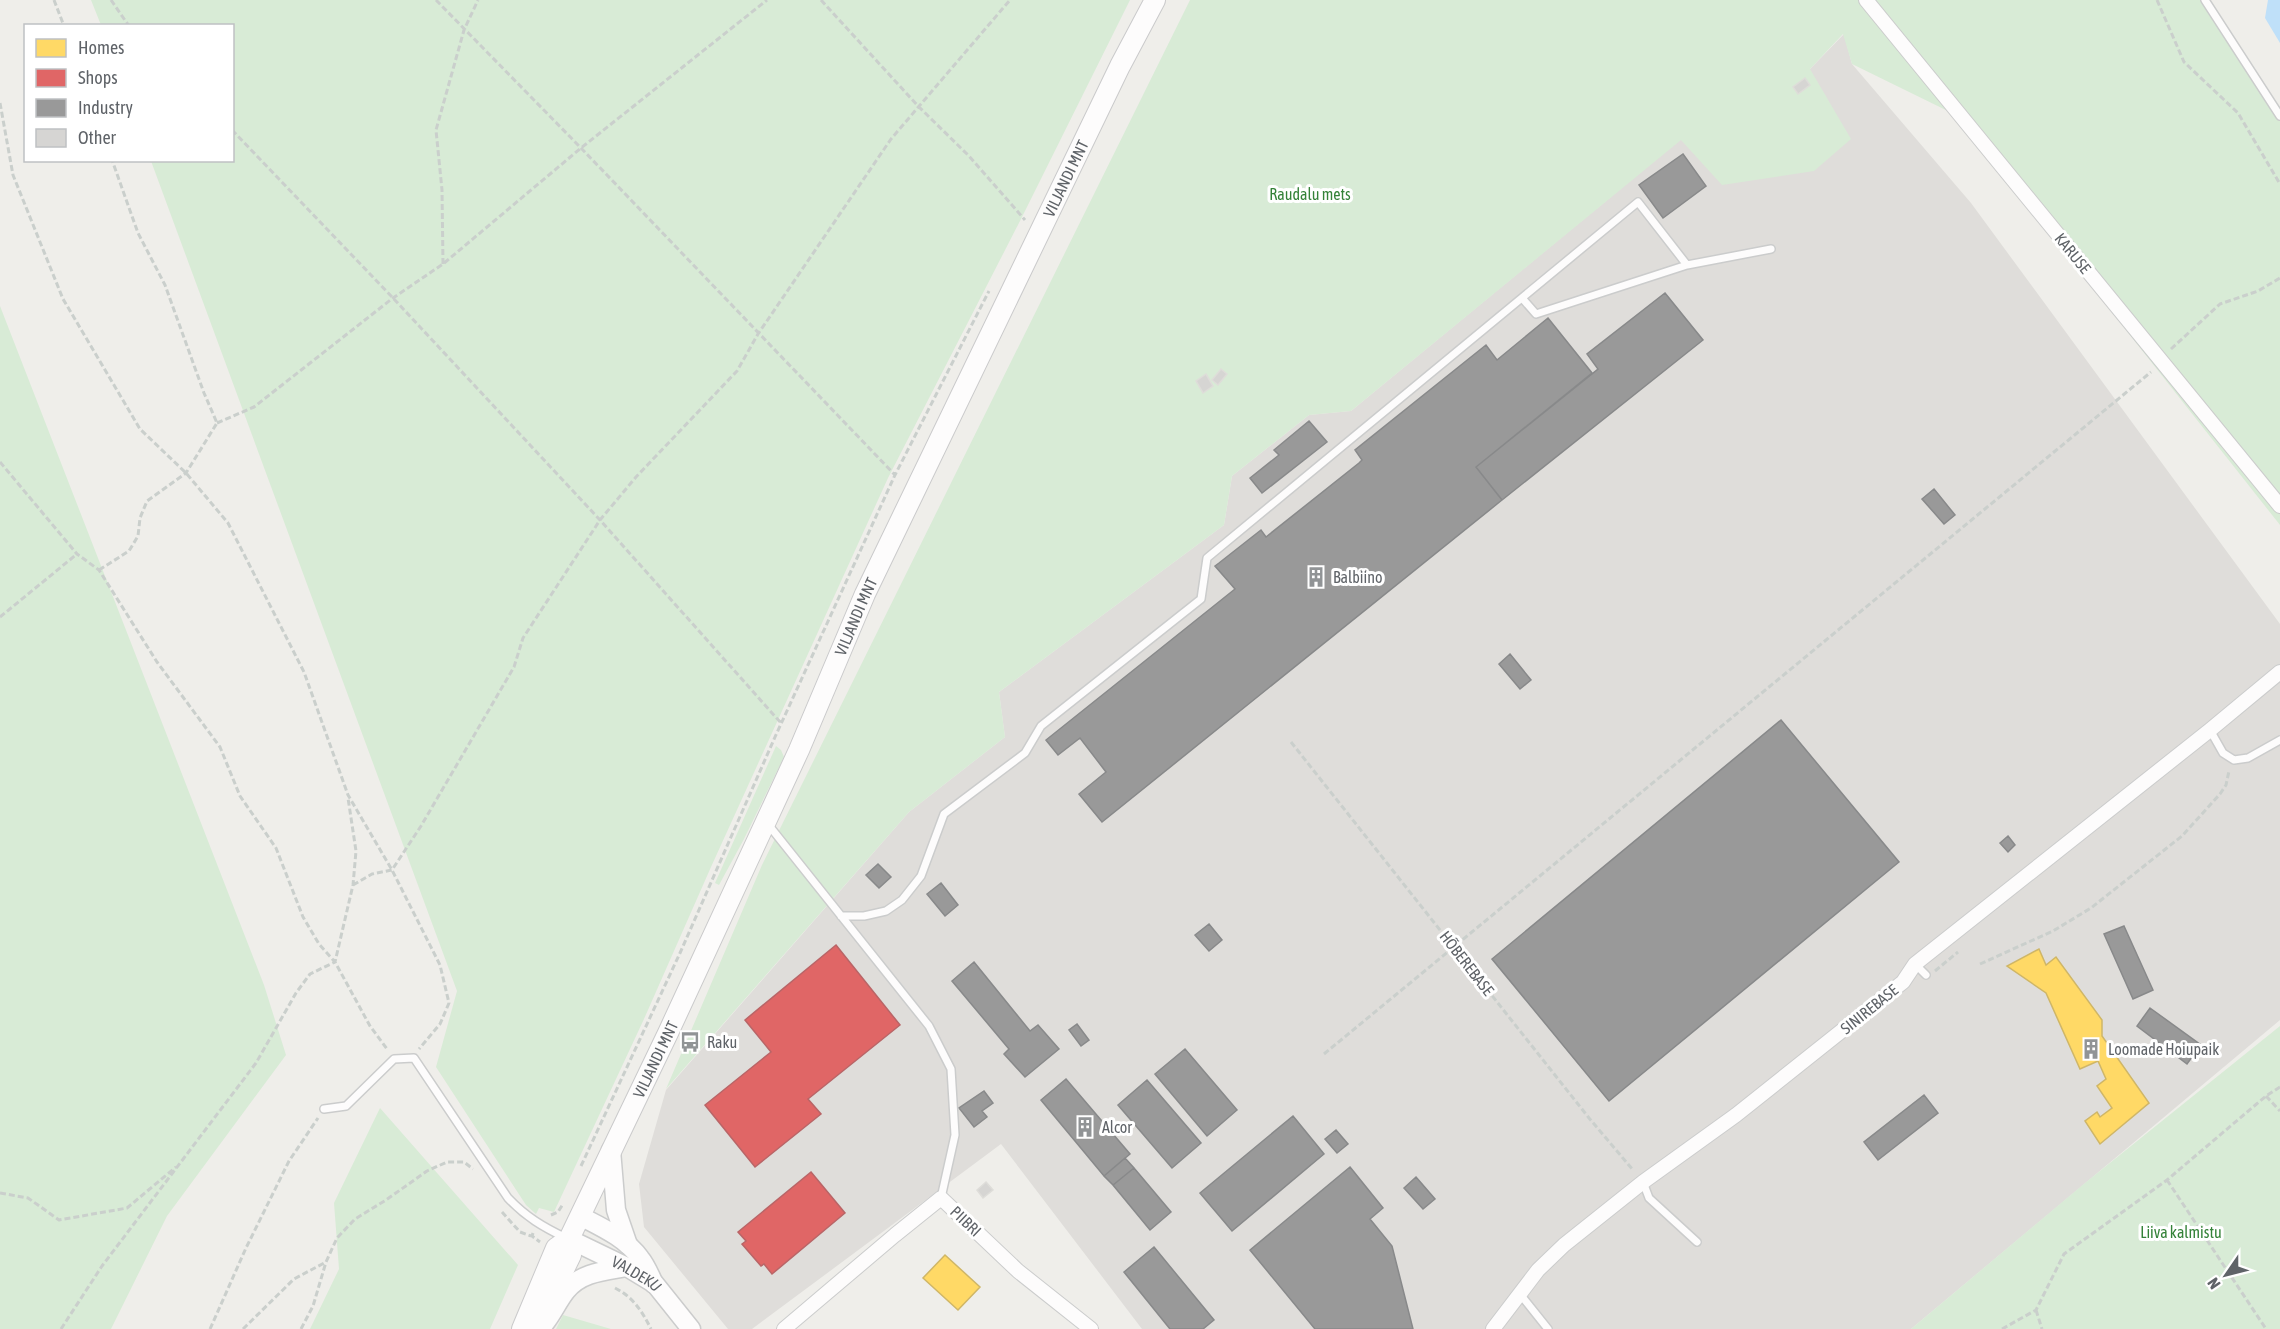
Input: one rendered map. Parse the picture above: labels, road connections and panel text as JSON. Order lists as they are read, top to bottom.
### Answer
{
  "streets": {
    "main road": ["VILJANDI MNT"],
    "street": [
      "KARUSE",
      "SINIREBASE",
      "PIIBRI",
      "VALDEKU"
    ],
    "path": ["HÕBEREBASE"]
  },
  "crossings": [
    ["VILJANDI MNT", "VALDEKU"],
    ["HÕBEREBASE", "SINIREBASE"]
  ],
  "parks": ["Raudalu mets", "Liiva kalmistu"],
  "places": {
    "building": ["Balbiino", "Loomade Hoiupaik", "Alcor"],
    "bus stop": ["Raku"]
  },
  "legend": [
    "Homes",
    "Shops",
    "Industry",
    "Other"
  ],
  "north": "bottom left"
}
